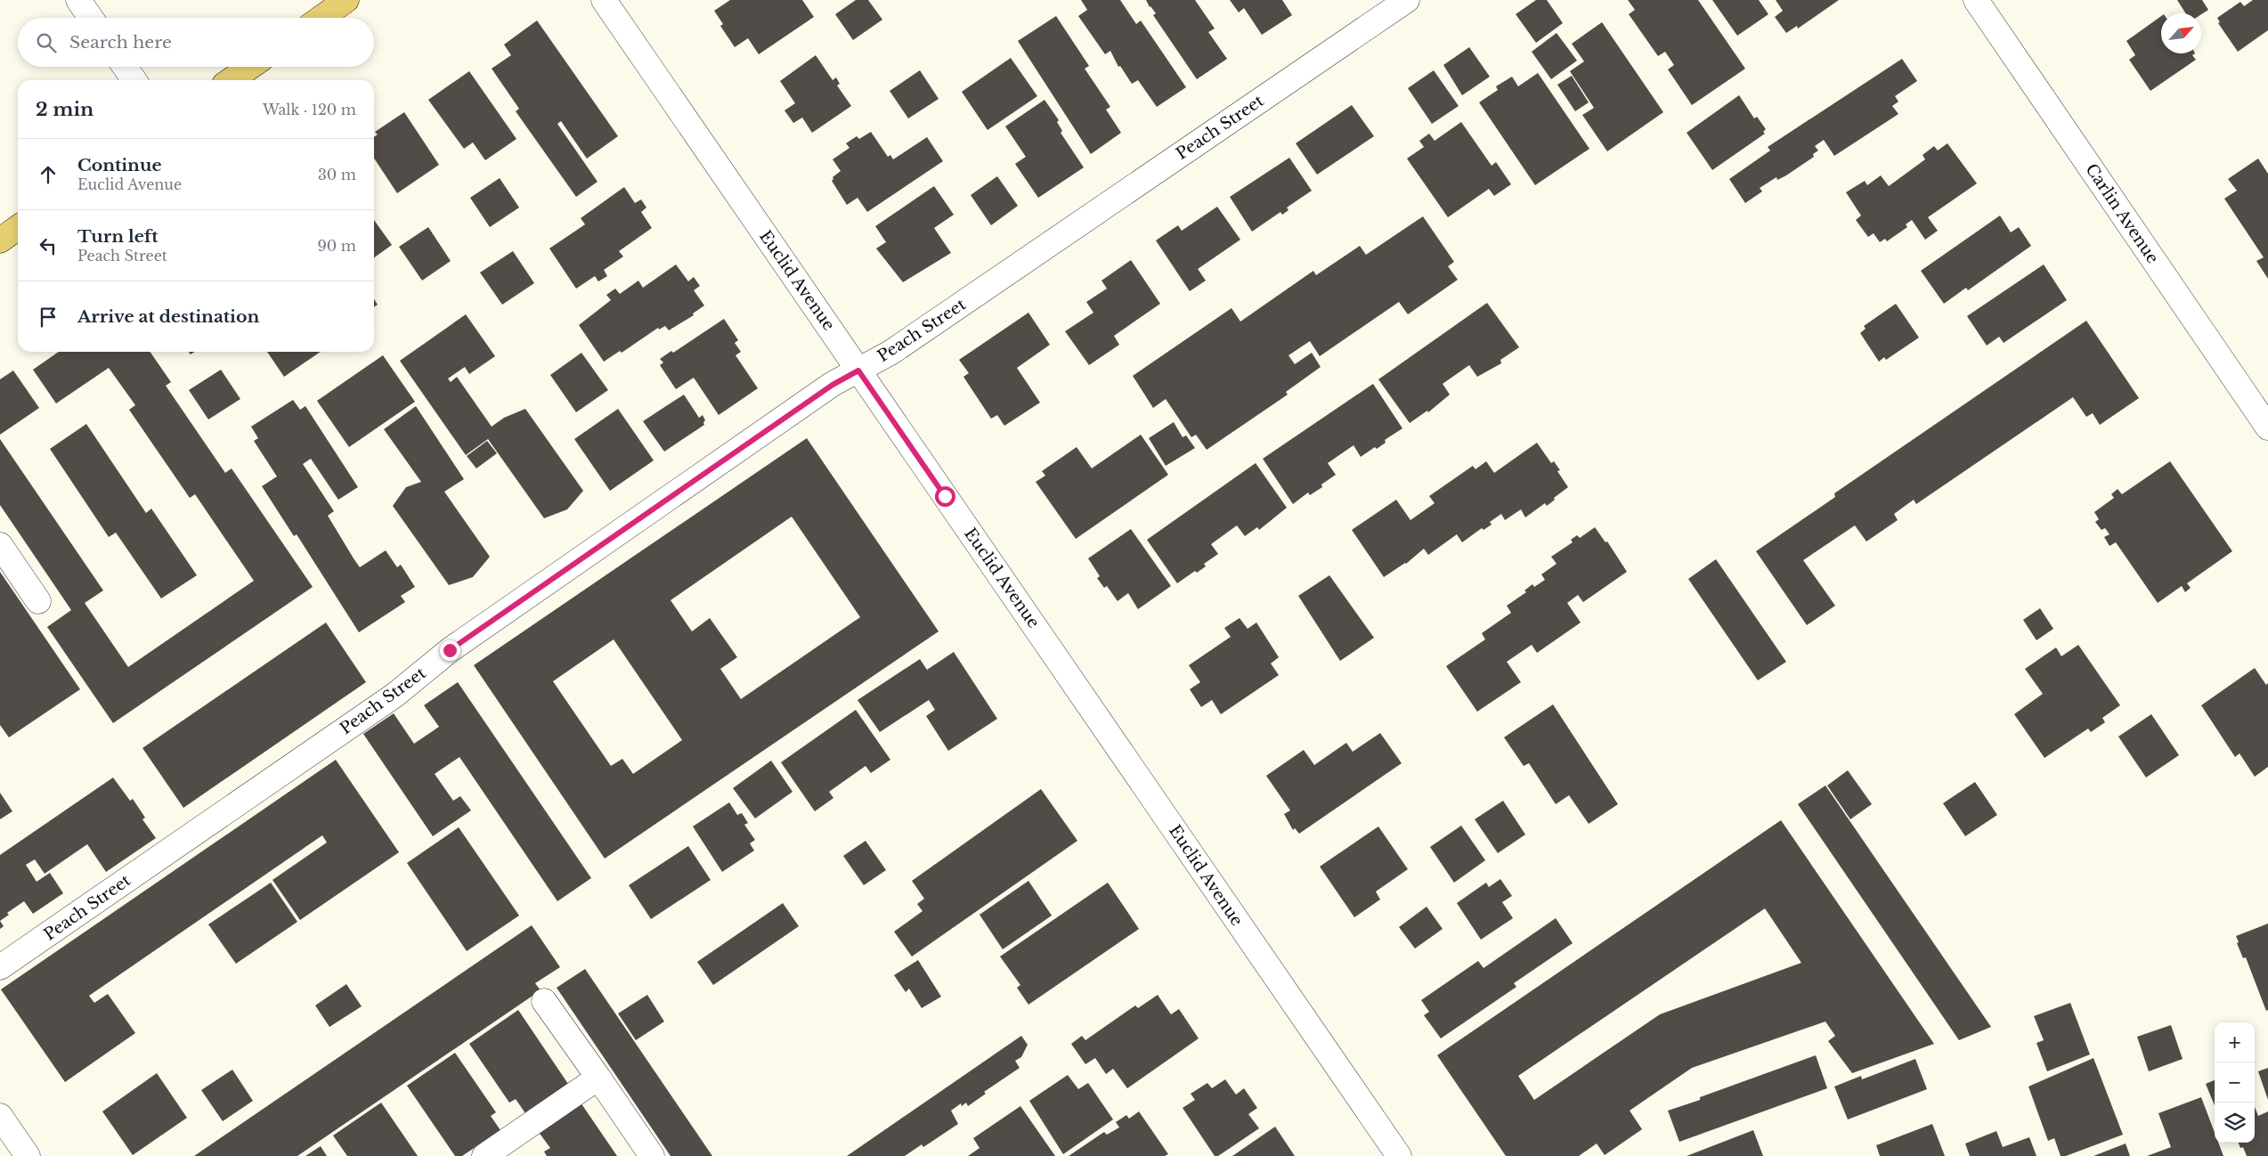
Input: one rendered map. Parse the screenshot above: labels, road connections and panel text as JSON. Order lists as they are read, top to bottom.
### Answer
{
  "streets": {
    "street": ["Peach Street", "Carlin Avenue", "Euclid Avenue"]
  },
  "crossings": [
    ["Peach Street", "Euclid Avenue"]
  ],
  "north": "top right",
  "page": {
    "search": "Search here",
    "heading": ["2 min", "Walk · 120 m"],
    "list": [
      ["Continue", "Euclid Avenue", "30 m"],
      ["Turn left", "Peach Street", "90 m"],
      "Arrive at destination"
    ],
    "map_buttons": ["+", "−"]
  }
}
